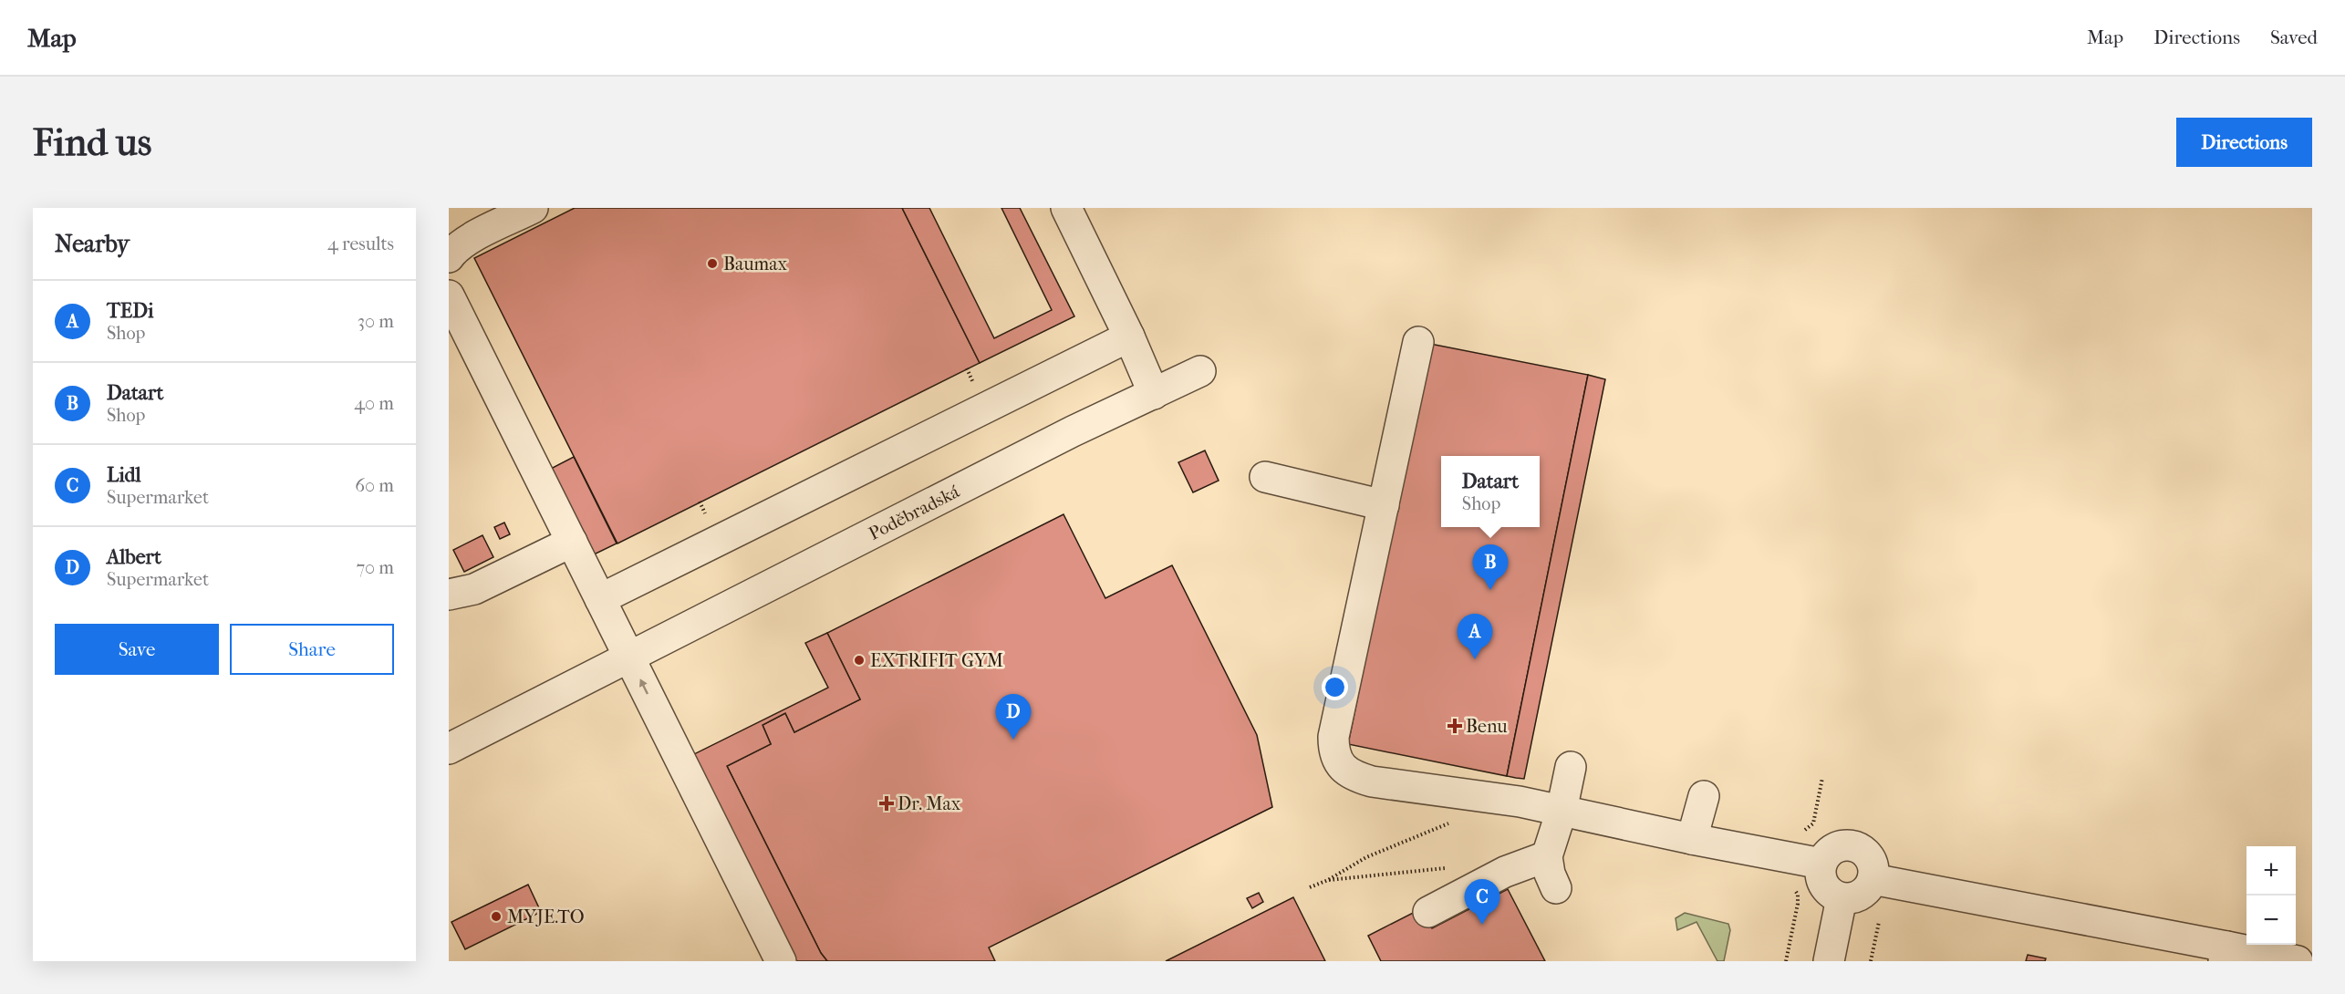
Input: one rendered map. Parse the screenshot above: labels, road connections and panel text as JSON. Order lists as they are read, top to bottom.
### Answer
{
  "streets": {
    "street": ["Poděbradská"]
  },
  "places": {
    "other": ["Baumax", "EXTRIFIT GYM", "MYJE.TO"],
    "health": ["Benu", "Dr. Max"]
  },
  "page": {
    "header": "Map",
    "nav": ["Map", "Directions", "Saved"],
    "buttons": [
      "Directions",
      ["Save", "Share"]
    ],
    "title": "Find us",
    "heading": ["Nearby", "4 results"],
    "list": [
      {
        "mark": "A",
        "name": "TEDi",
        "note": "Shop",
        "value": "30 m"
      },
      {
        "mark": "B",
        "name": "Datart",
        "note": "Shop",
        "value": "40 m"
      },
      {
        "mark": "C",
        "name": "Lidl",
        "note": "Supermarket",
        "value": "60 m"
      },
      {
        "mark": "D",
        "name": "Albert",
        "note": "Supermarket",
        "value": "70 m"
      }
    ],
    "popup": ["Datart", "Shop"],
    "pins": [
      "B",
      "A",
      "D",
      "C"
    ],
    "map_buttons": ["+", "−"]
  }
}
